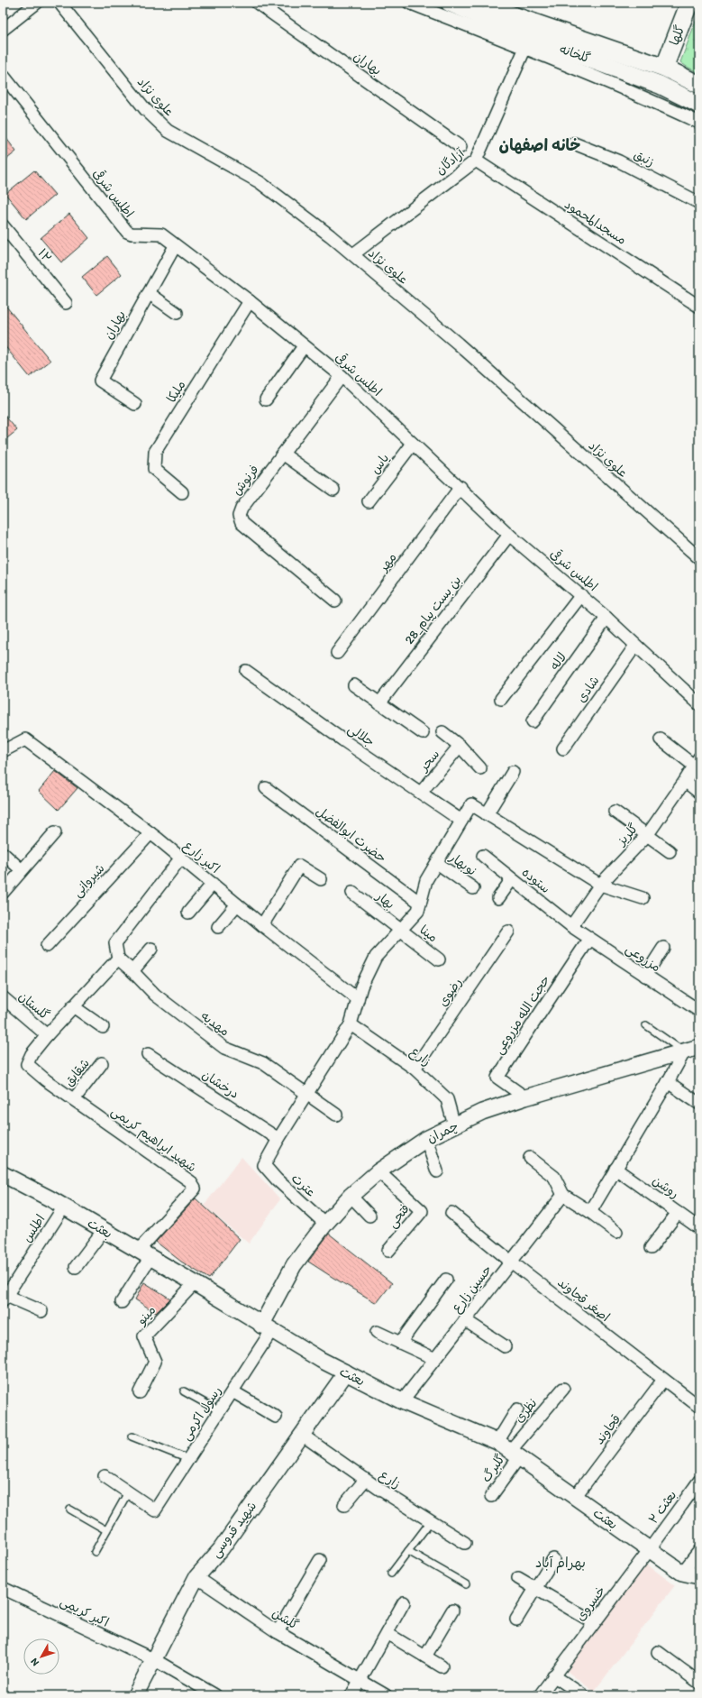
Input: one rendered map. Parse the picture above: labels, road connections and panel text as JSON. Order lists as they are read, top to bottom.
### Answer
{
  "streets": {
    "main road": ["گلها", "گلخانه"],
    "street": [
      "بهاران",
      "علوی نژاد",
      "زنبق",
      "آزادگان",
      "اطلس شرقی",
      "مسجدالمحمود",
      "۱۲",
      "ملیکا",
      "یاس",
      "فرنوش",
      "مهر",
      "بن بست پیام_28",
      "لاله",
      "شادی",
      "جلالی",
      "سحر",
      "حضرت ابوالفضل",
      "گلریز",
      "اکبر زارع",
      "نوبهار",
      "شیروانی",
      "ستوده",
      "بهار",
      "مینا",
      "مزروعی",
      "رضوی",
      "گلستان",
      "حجت الله مزروعی",
      "مهدیه",
      "زارع",
      "شقایق",
      "درخشان",
      "چمران",
      "شهید ابراهیم کریمی",
      "عترت",
      "روشن",
      "فتحی",
      "اطلس",
      "بعثت",
      "حسین زارع",
      "اصغر قجاوند",
      "مینو",
      "نظری",
      "رسول اکرمی",
      "قجاوند",
      "گلبرگ",
      "بعثت ۲",
      "شهید قدوسی",
      "خسروی",
      "اکبر کریمی",
      "گلشن"
    ]
  },
  "crossings": [
    ["گلها", "گلخانه"],
    ["گلخانه", "آزادگان"],
    ["بهاران", "اطلس شرقی"],
    ["علوی نژاد", "آزادگان"],
    ["آزادگان", "مسجدالمحمود"],
    ["اطلس شرقی", "ملیکا"],
    ["اطلس شرقی", "یاس"],
    ["اطلس شرقی", "فرنوش"],
    ["اطلس شرقی", "مهر"],
    ["اطلس شرقی", "بن بست پیام_28"],
    ["اطلس شرقی", "لاله"],
    ["اطلس شرقی", "شادی"],
    ["جلالی", "سحر"],
    ["گلریز", "ستوده"],
    ["گلریز", "مزروعی"],
    ["اکبر زارع", "شیروانی"],
    ["ستوده", "مزروعی"],
    ["بهار", "مینا"],
    ["مزروعی", "حجت الله مزروعی"],
    ["رضوی", "زارع"],
    ["گلستان", "شهید ابراهیم کریمی"],
    ["حجت الله مزروعی", "چمران"],
    ["زارع", "چمران"],
    ["زارع", "شهید قدوسی"],
    ["شقایق", "شهید ابراهیم کریمی"],
    ["درخشان", "عترت"],
    ["چمران", "عترت"],
    ["چمران", "فتحی"],
    ["چمران", "بعثت"],
    ["چمران", "رسول اکرمی"],
    ["شهید ابراهیم کریمی", "بعثت"],
    ["اطلس", "بعثت"],
    ["بعثت", "حسین زارع"],
    ["بعثت", "مینو"],
    ["بعثت", "نظری"],
    ["بعثت", "رسول اکرمی"],
    ["بعثت", "قجاوند"],
    ["بعثت", "گلبرگ"],
    ["بعثت", "بعثت ۲"],
    ["بعثت", "شهید قدوسی"],
    ["بعثت", "خسروی"],
    ["حسین زارع", "اصغر قجاوند"],
    ["اصغر قجاوند", "قجاوند"],
    ["نظری", "گلبرگ"],
    ["بعثت ۲", "خسروی"],
    ["شهید قدوسی", "اکبر کریمی"],
    ["شهید قدوسی", "گلشن"]
  ],
  "districts": ["خانه اصفهان", "بهرام آباد"],
  "north": "bottom left"
}
